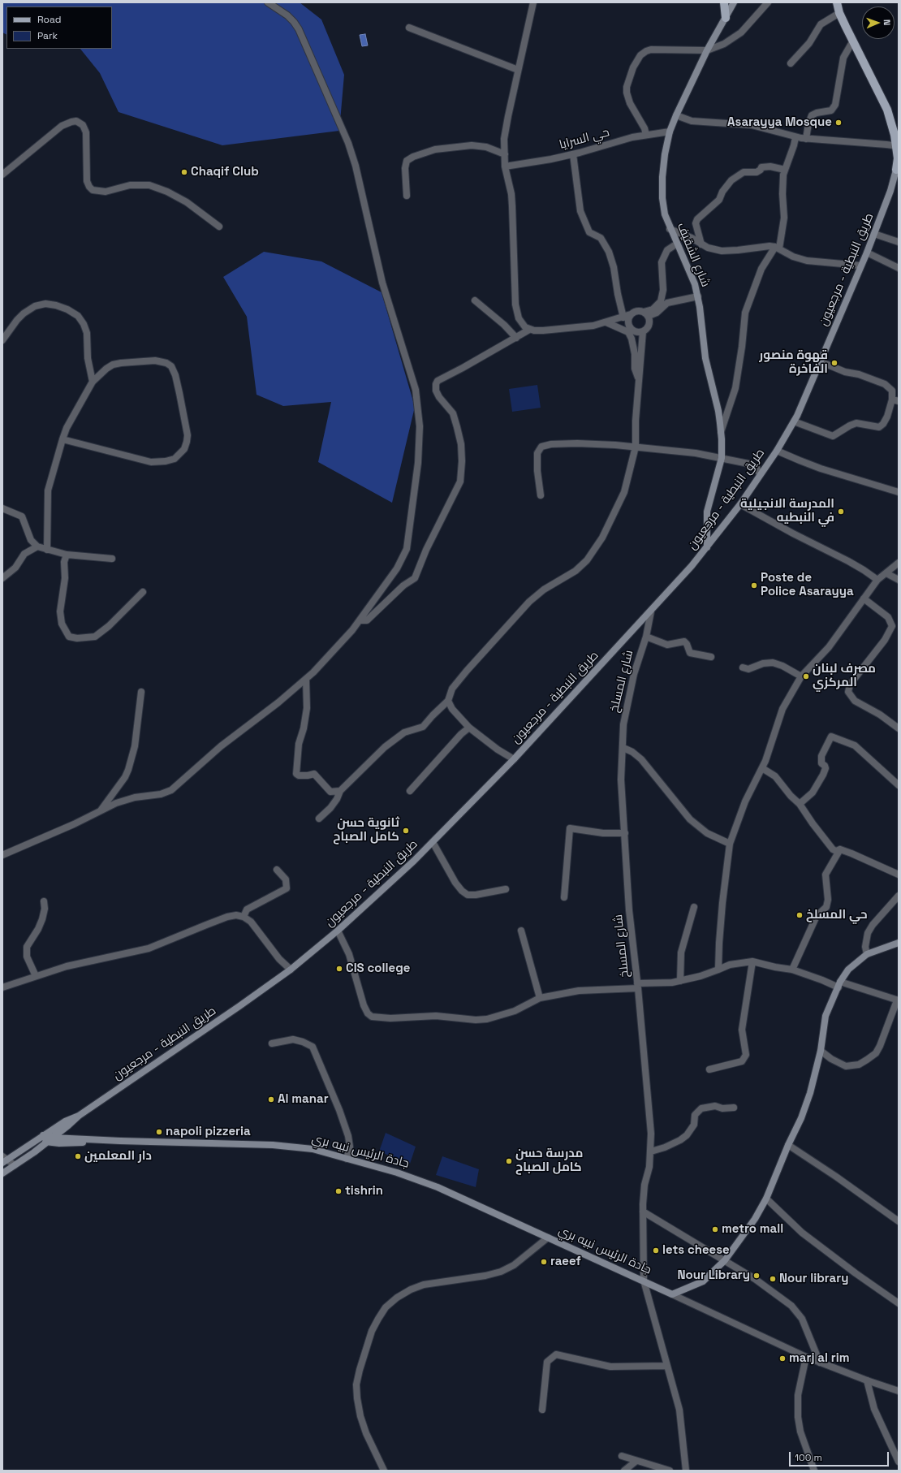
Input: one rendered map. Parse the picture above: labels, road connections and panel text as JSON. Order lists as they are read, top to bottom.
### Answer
{
  "streets": {
    "main road": ["شارع الشقيف", "طريق النبطية - مرجعيون", "جادة الرئيس نبيه بري"],
    "street": ["حي السرايا", "شارع المسلخ"]
  },
  "crossings": [
    ["حي السرايا", "شارع الشقيف"],
    ["شارع الشقيف", "طريق النبطية - مرجعيون"],
    ["طريق النبطية - مرجعيون", "شارع المسلخ"],
    ["طريق النبطية - مرجعيون", "جادة الرئيس نبيه بري"],
    ["شارع المسلخ", "جادة الرئيس نبيه بري"]
  ],
  "places": [
    "Asarayya Mosque",
    "Chaqif Club",
    "قهوة منصور الفاخرة",
    "المدرسة الانجيلية في النبطيه",
    "Poste de Police Asarayya",
    "مصرف لبنان المركزي",
    "ثانوية حسن كامل الصباح",
    "حي المسلخ",
    "CIS college",
    "Al manar",
    "napoli pizzeria",
    "دار المعلمين",
    "مدرسة حسن كامل الصباح",
    "tishrin",
    "metro mall",
    "lets cheese",
    "raeef",
    "Nour Library",
    "Nour library",
    "marj al rim"
  ],
  "legend": ["Road", "Park"],
  "scale_bar": "100 m",
  "north": "right"
}
